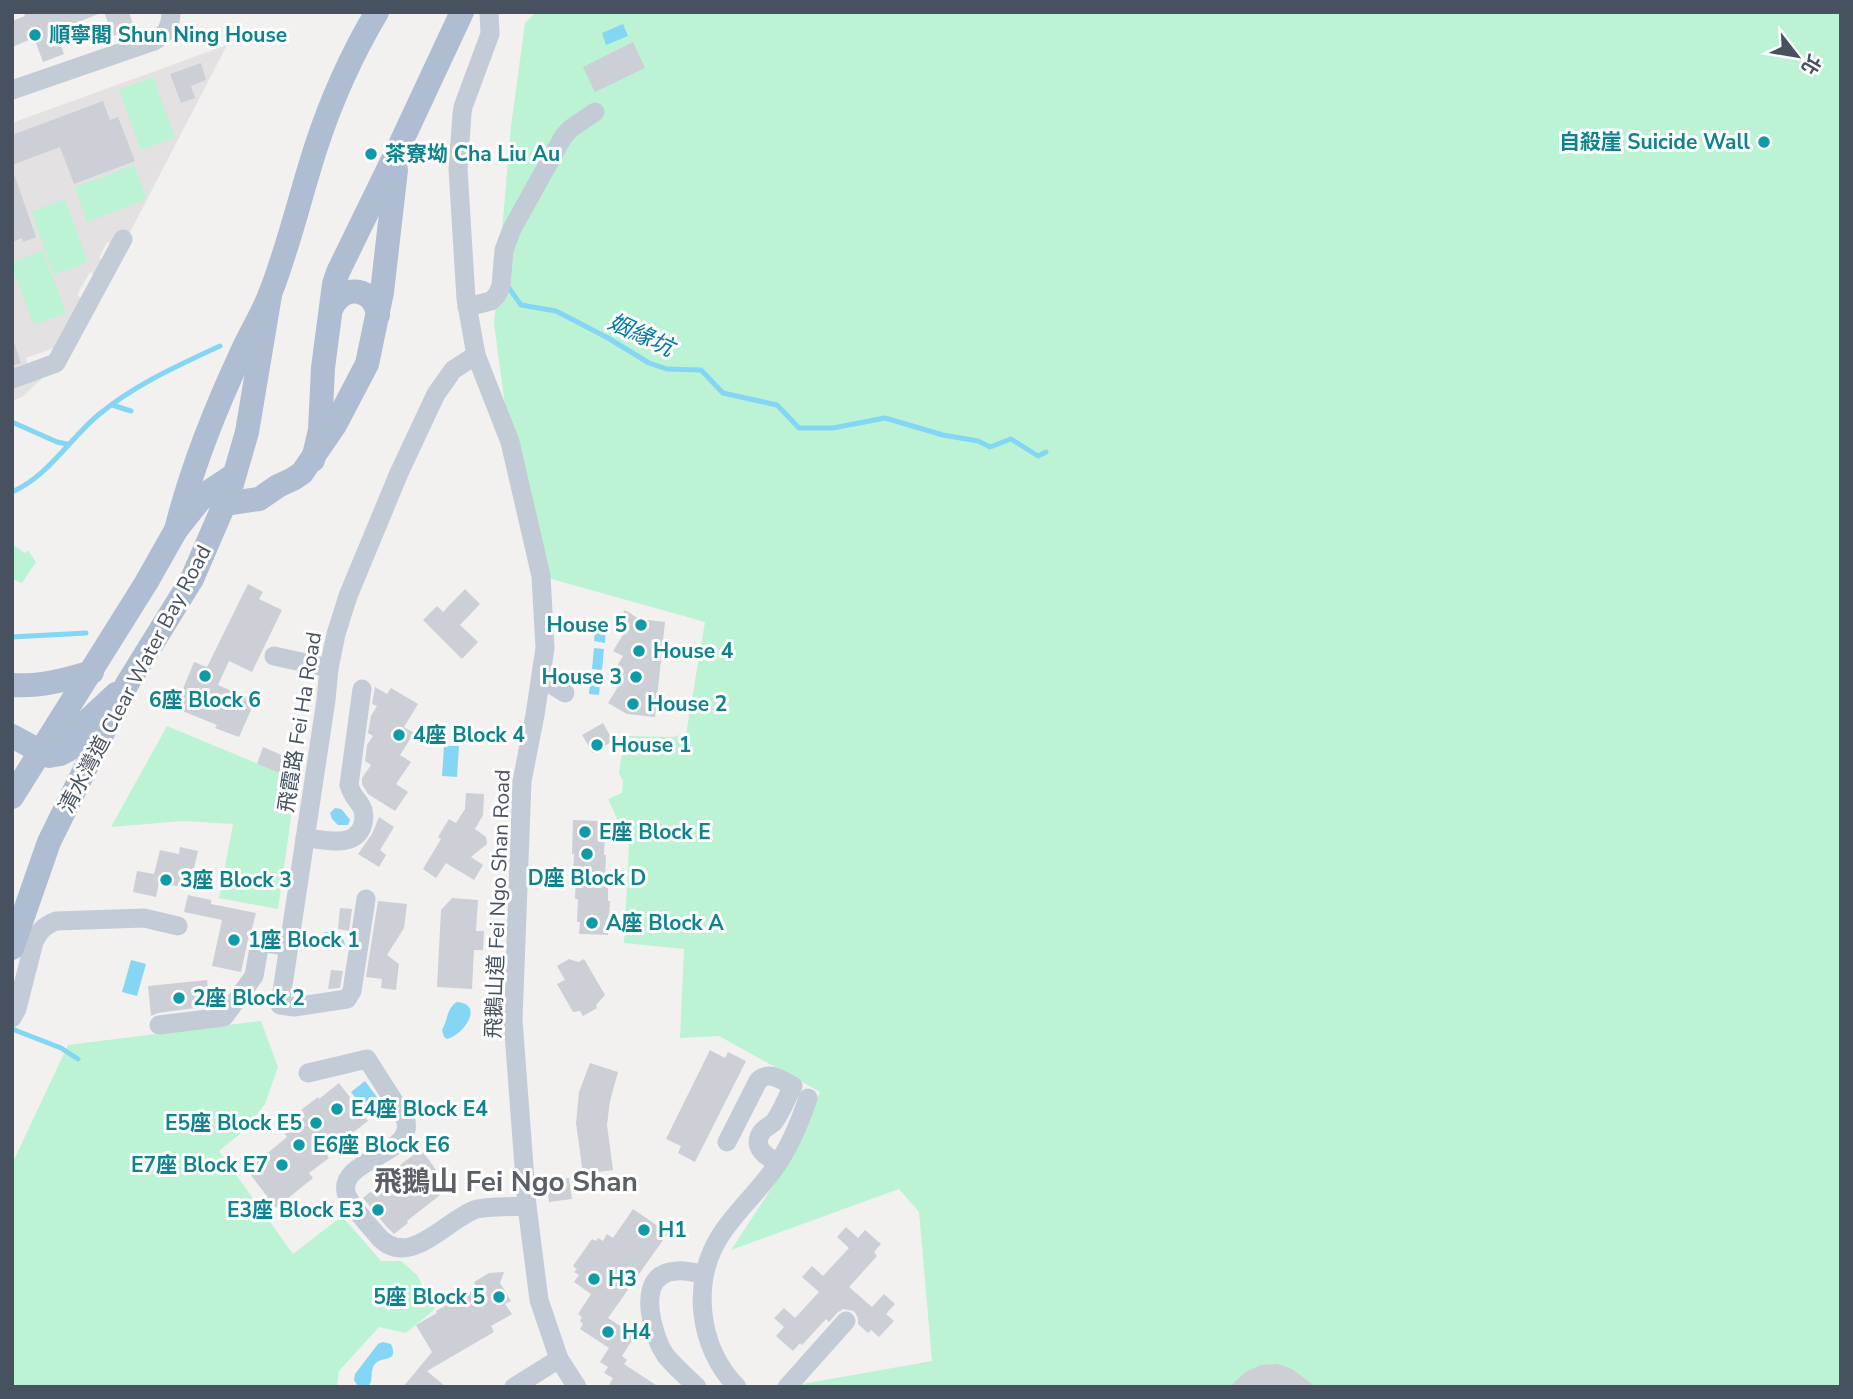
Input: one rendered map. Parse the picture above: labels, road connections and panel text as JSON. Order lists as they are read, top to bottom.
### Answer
{
  "streets": {
    "main road": ["清水灣道 Clear Water Bay Road"],
    "street": ["飛霞路 Fei Ha Road", "飛鵝山道 Fei Ngo Shan Road"]
  },
  "crossings": [
    ["飛霞路 Fei Ha Road", "飛鵝山道 Fei Ngo Shan Road"]
  ],
  "districts": ["飛鵝山 Fei Ngo Shan"],
  "water": ["姻緣坑"],
  "places": [
    "順寧閣 Shun Ning House",
    "自殺崖 Suicide Wall",
    "茶寮坳 Cha Liu Au",
    "House 5",
    "House 4",
    "6座 Block 6",
    "House 3",
    "House 2",
    "4座 Block 4",
    "House 1",
    "E座 Block E",
    "D座 Block D",
    "3座 Block 3",
    "A座 Block A",
    "1座 Block 1",
    "2座 Block 2",
    "E4座 Block E4",
    "E5座 Block E5",
    "E6座 Block E6",
    "E7座 Block E7",
    "E3座 Block E3",
    "H1",
    "H3",
    "5座 Block 5",
    "H4"
  ],
  "north": "bottom right"
}
